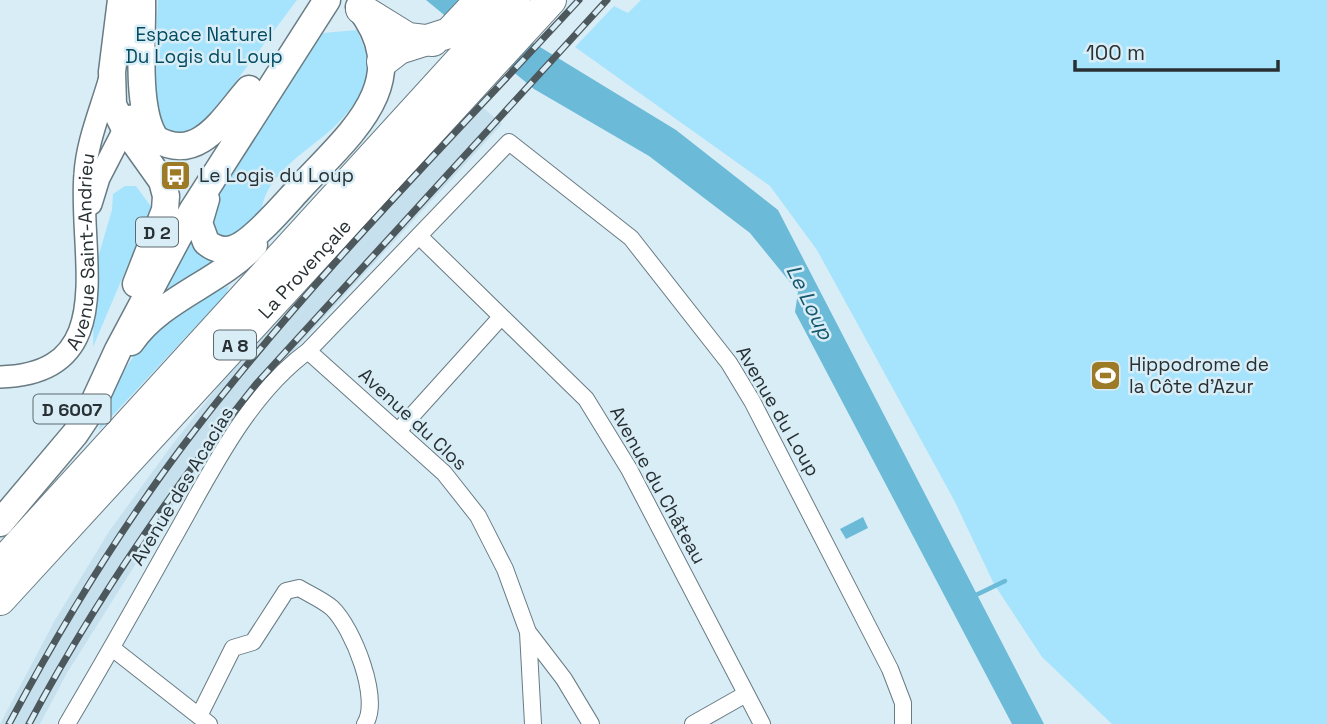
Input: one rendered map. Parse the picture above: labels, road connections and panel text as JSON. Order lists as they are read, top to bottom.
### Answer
{
  "streets": {
    "highway": ["La Provençale", "A 8"],
    "main road": ["D 2", "D 6007"],
    "street": [
      "Avenue Saint-Andrieu",
      "Avenue du Loup",
      "Avenue du Clos",
      "Avenue du Château",
      "Avenue des Acacias"
    ]
  },
  "crossings": [
    ["D 2", "Avenue Saint-Andrieu"],
    ["D 2", "D 6007"],
    ["Avenue du Loup", "Avenue des Acacias"],
    ["Avenue du Clos", "Avenue des Acacias"],
    ["Avenue du Château", "Avenue des Acacias"]
  ],
  "water": ["Le Loup"],
  "parks": ["Espace Naturel Du Logis du Loup"],
  "places": {
    "bus stop": ["Le Logis du Loup"],
    "sports": ["Hippodrome de la Côte d'Azur"]
  },
  "scale_bar": "100 m"
}
